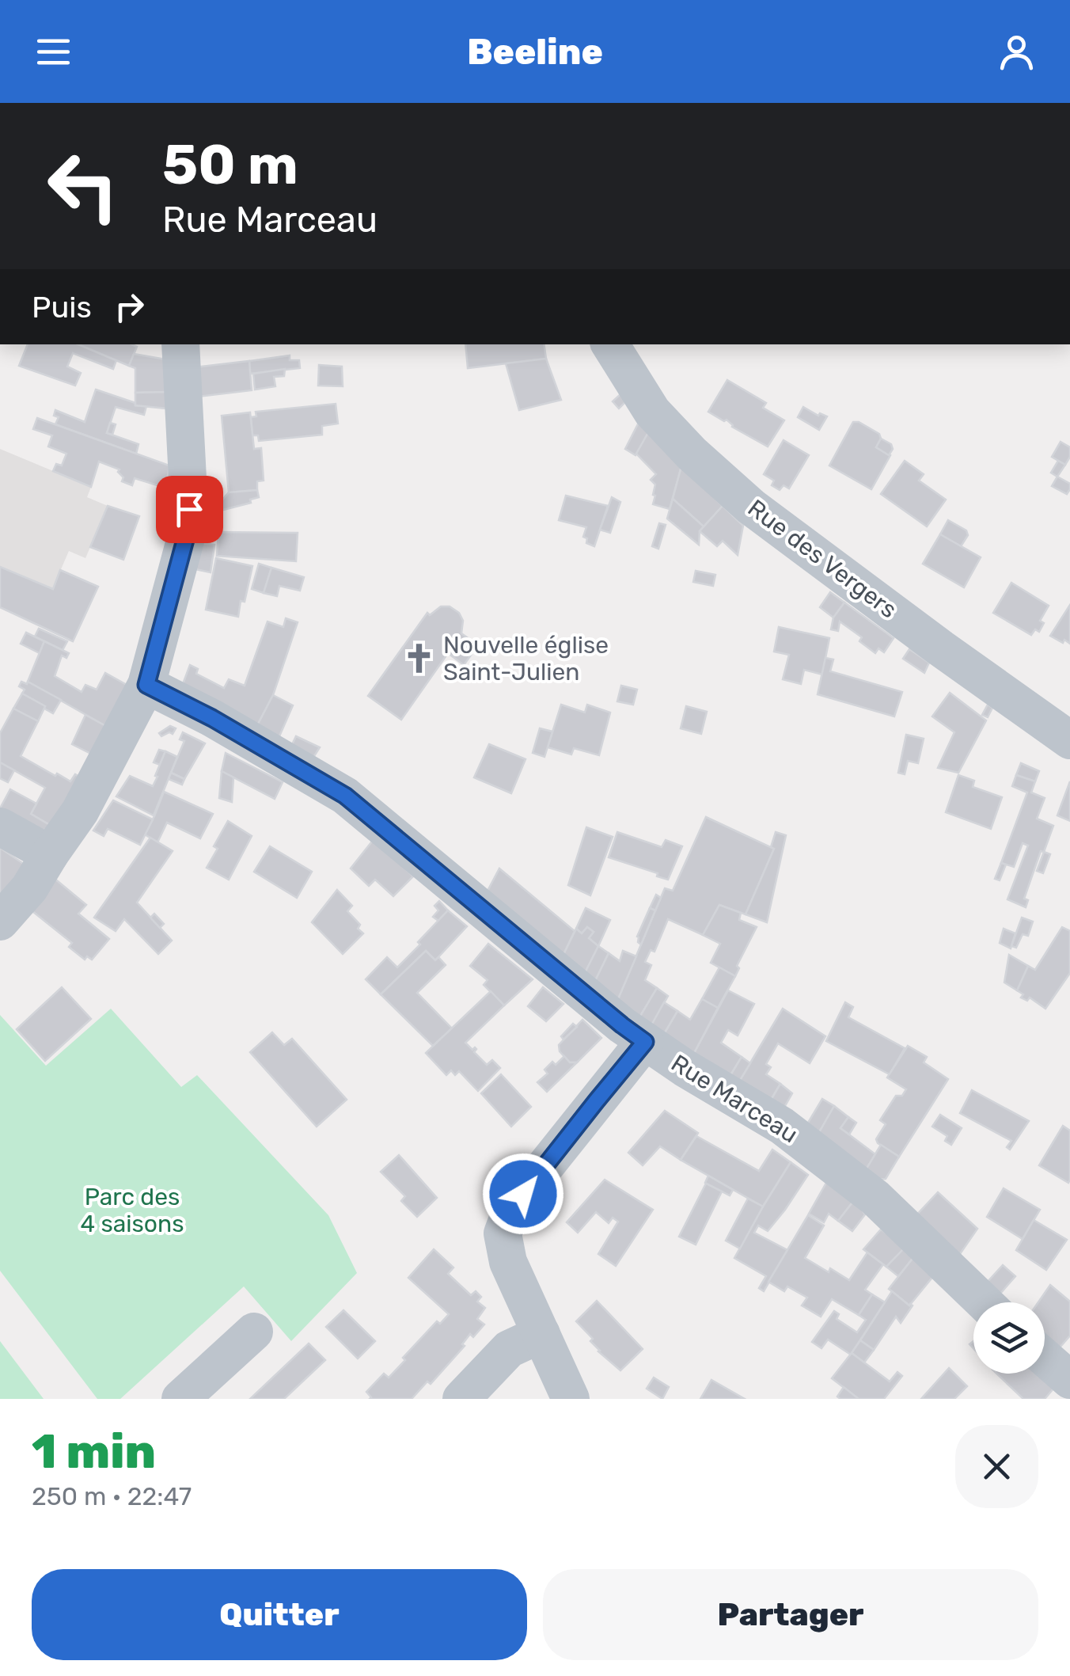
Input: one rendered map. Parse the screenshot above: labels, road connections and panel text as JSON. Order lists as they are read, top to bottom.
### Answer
{
  "streets": {
    "street": ["Rue des Vergers", "Rue Marceau"]
  },
  "parks": ["Parc des 4 saisons"],
  "places": {
    "church": ["Nouvelle église Saint-Julien"]
  },
  "page": {
    "header": "Beeline",
    "turn": ["50 m", "Rue Marceau"],
    "then": "Puis",
    "heading": ["1 min", "250 m · 22:47"],
    "buttons": ["Quitter", "Partager"]
  }
}
